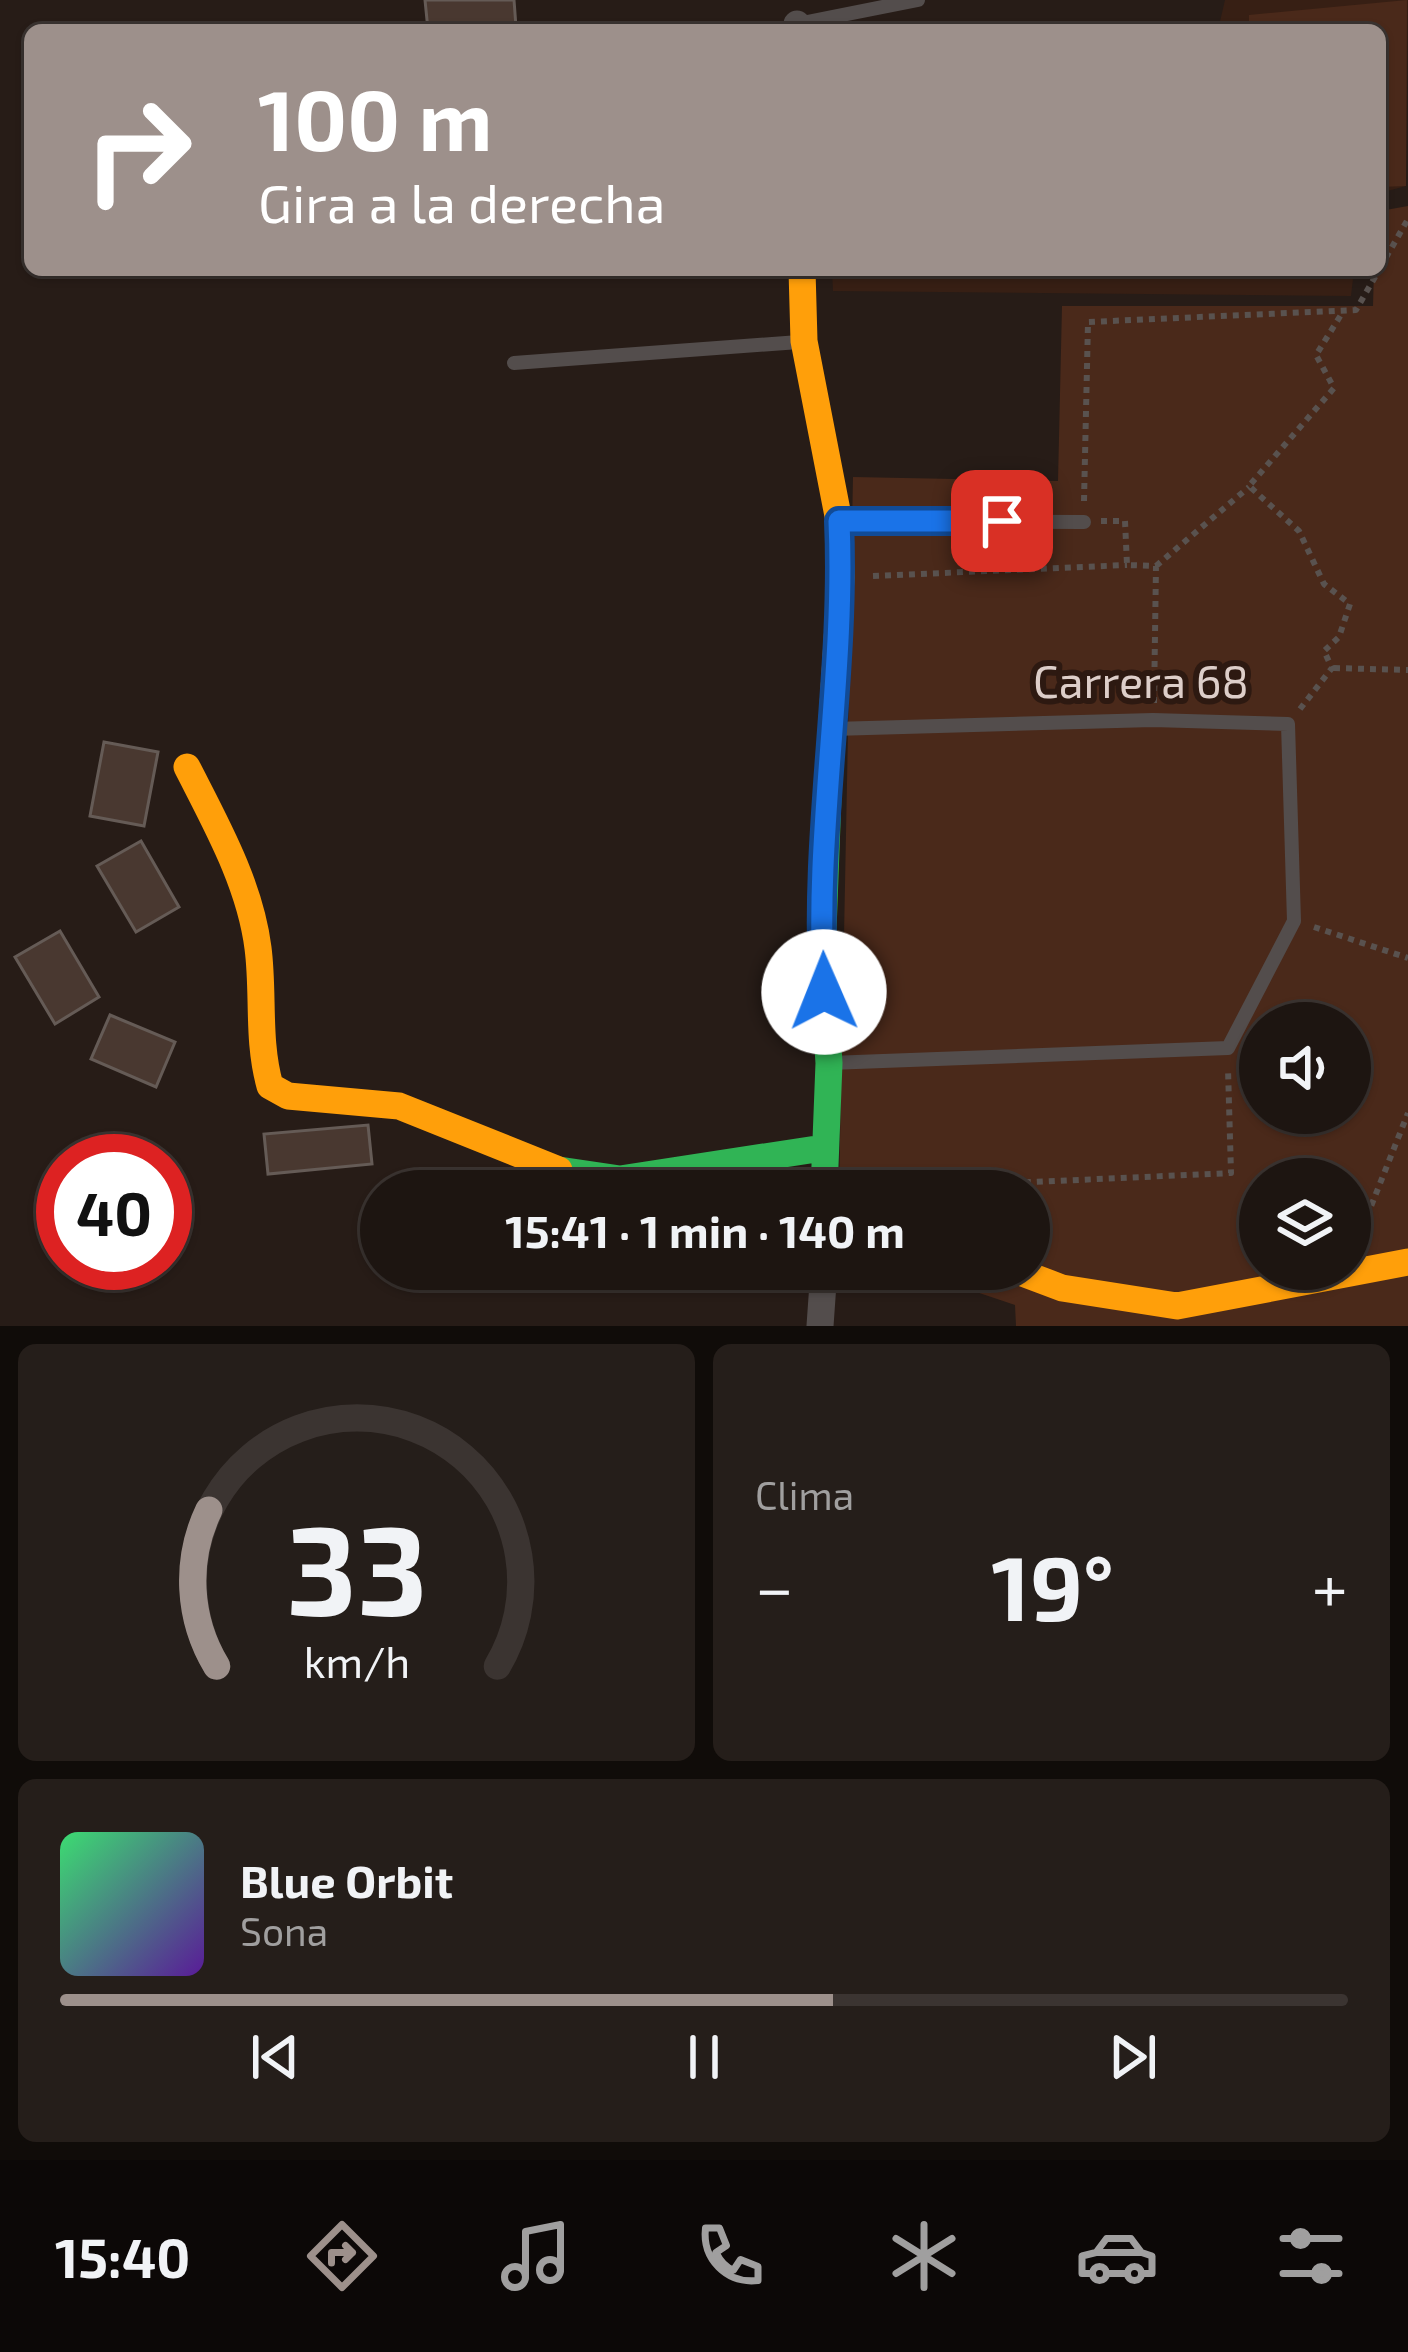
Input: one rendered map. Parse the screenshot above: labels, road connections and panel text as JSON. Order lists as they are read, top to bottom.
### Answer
{
  "streets": {
    "lane": ["Carrera 68"]
  },
  "page": {
    "turn": ["100 m", "Gira a la derecha"],
    "limit": "40",
    "trip": "15:41 · 1 min · 140 m",
    "tile": "Clima",
    "heat": ["−", "19°", "+"],
    "song": ["Blue Orbit", "Sona"],
    "tabs": "15:40",
    "gauge": ["33", "km/h"]
  }
}
